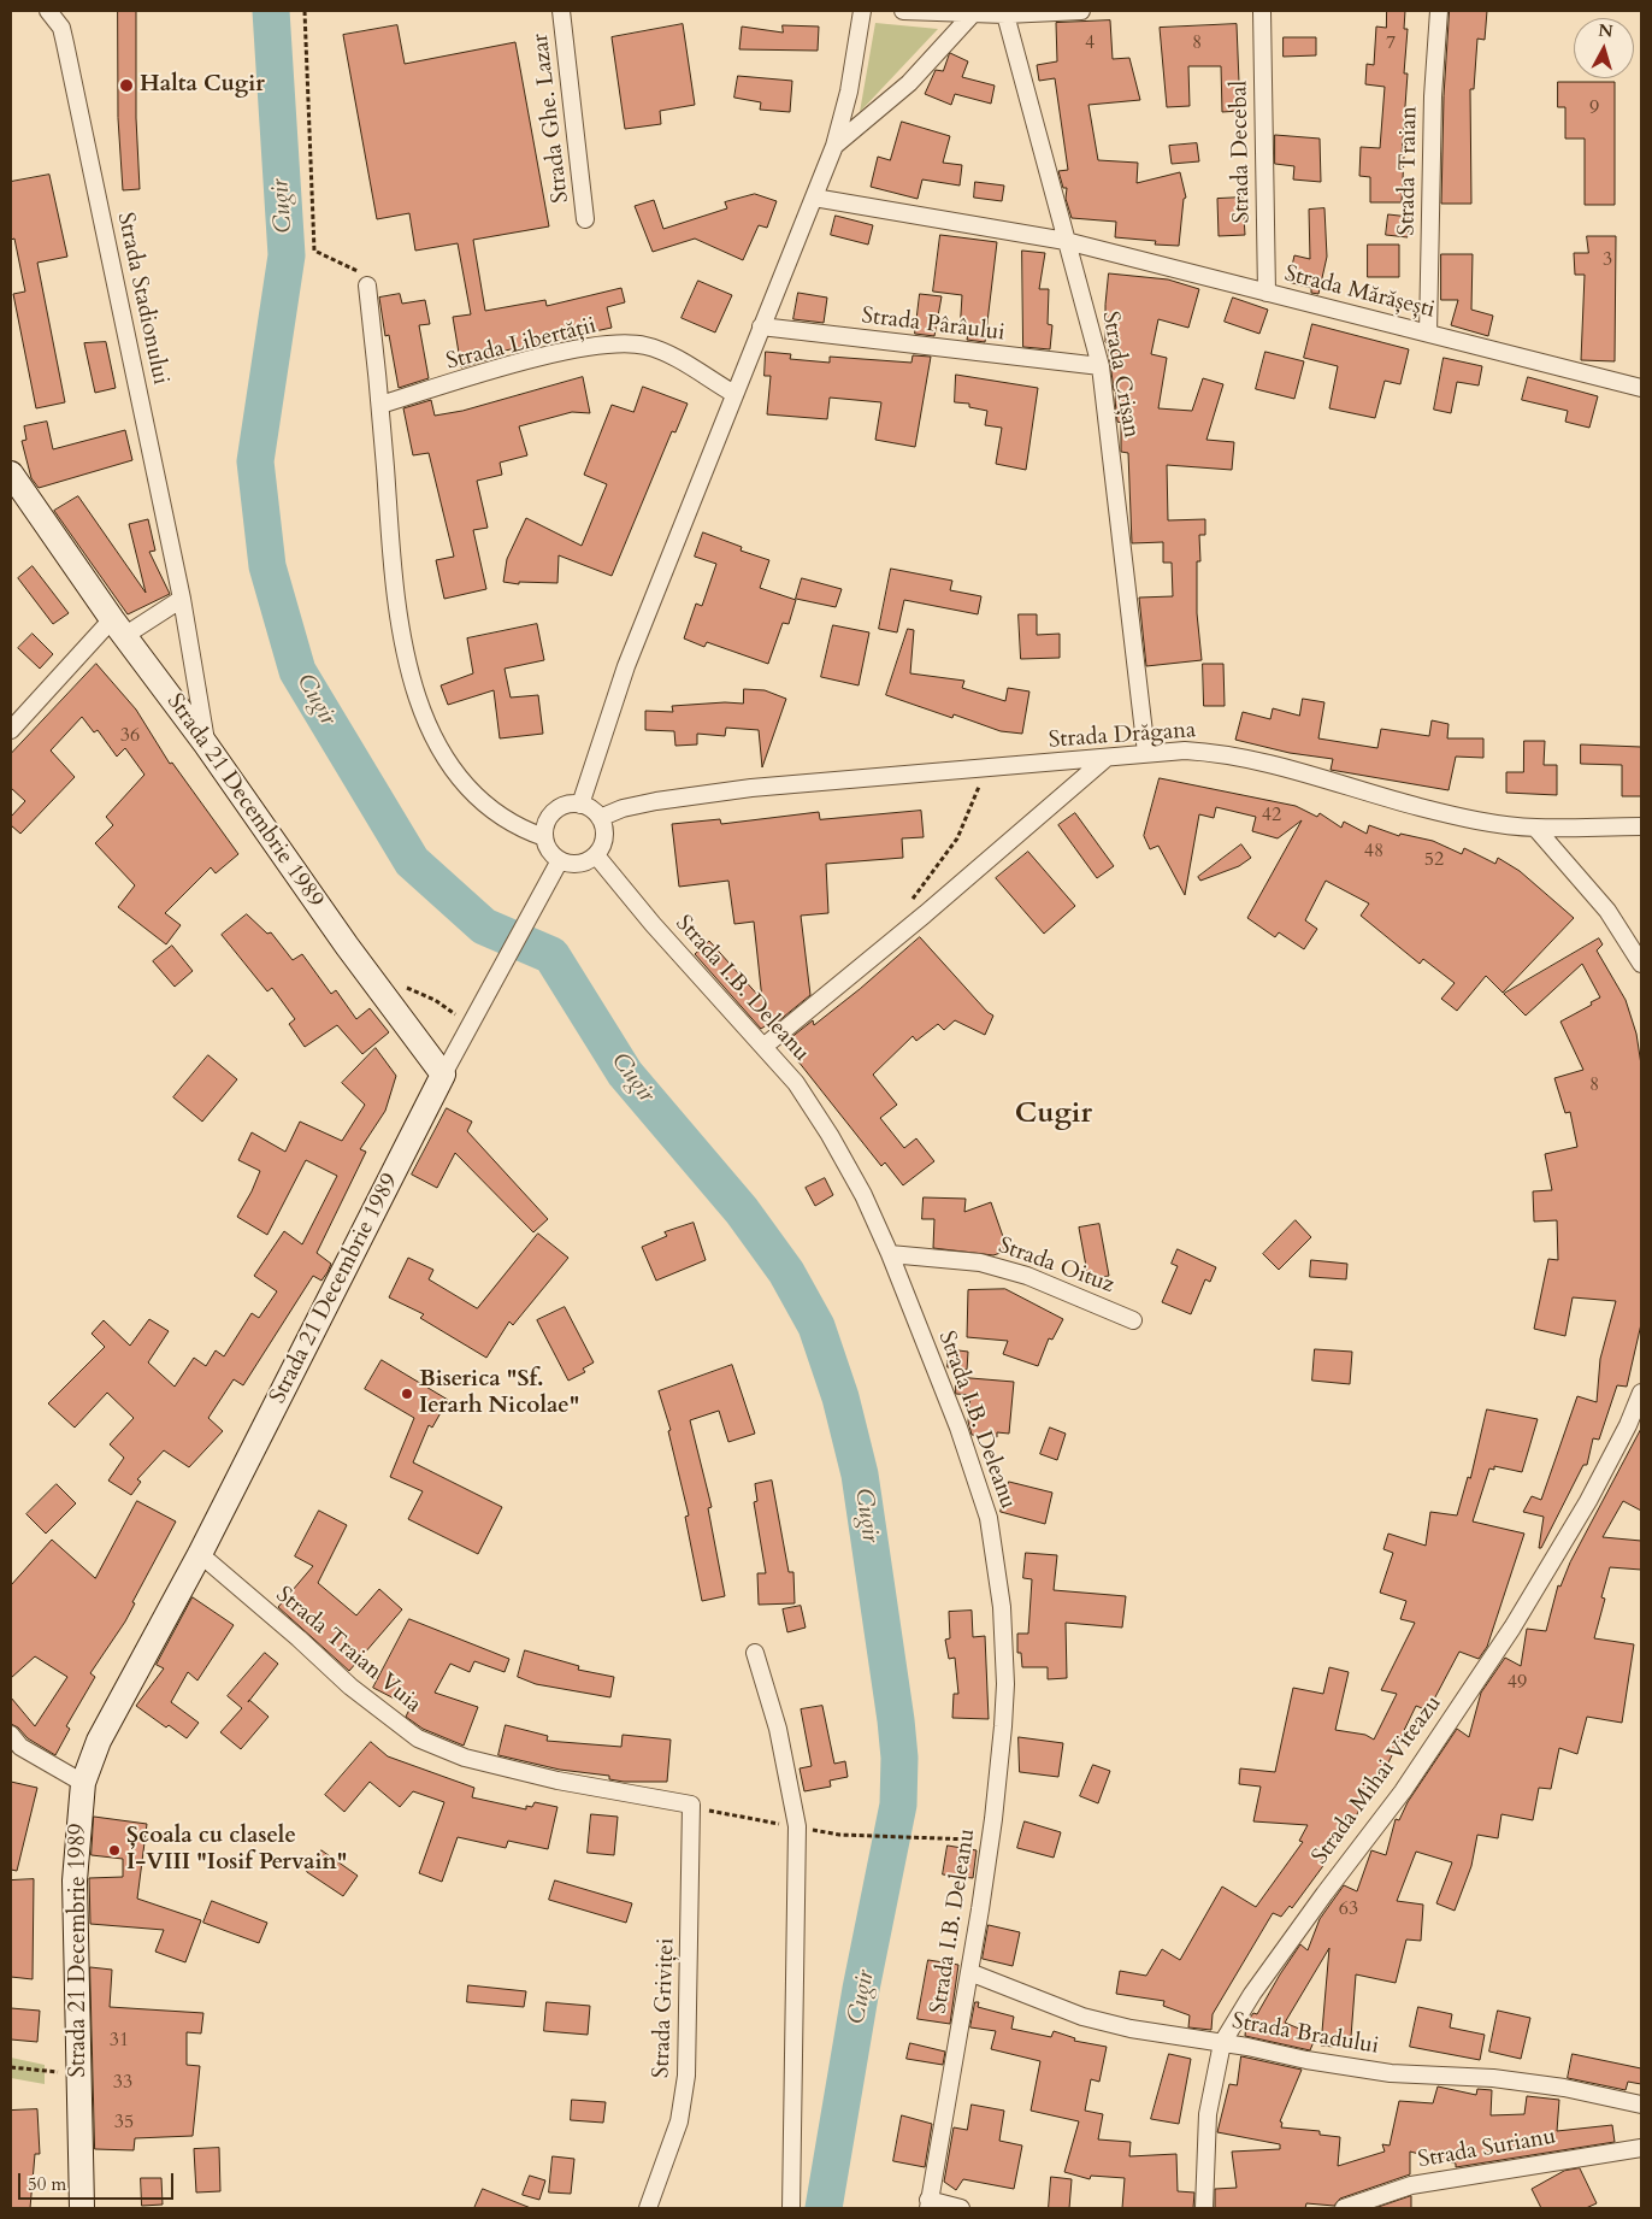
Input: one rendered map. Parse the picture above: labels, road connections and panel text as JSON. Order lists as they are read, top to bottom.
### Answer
{
  "streets": {
    "main road": ["Strada 21 Decembrie 1989"],
    "street": [
      "Strada Ghe. Lazar",
      "Strada Decebal",
      "Strada Traian",
      "Strada Mărășești",
      "Strada Stadionului",
      "Strada Pârâului",
      "Strada Libertății",
      "Strada Crișan",
      "Strada Drăgana",
      "Strada I.B. Deleanu",
      "Strada Oituz",
      "Strada Traian Vuia",
      "Strada Mihai Viteazu",
      "Strada Griviței",
      "Strada Bradului",
      "Strada Surianu"
    ]
  },
  "crossings": [
    ["Strada Decebal", "Strada Mărășești"],
    ["Strada Traian", "Strada Mărășești"],
    ["Strada Mărășești", "Strada Crișan"],
    ["Strada Stadionului", "Strada 21 Decembrie 1989"],
    ["Strada Pârâului", "Strada Crișan"],
    ["Strada Crișan", "Strada Drăgana"],
    ["Strada Drăgana", "Strada I.B. Deleanu"],
    ["Strada 21 Decembrie 1989", "Strada Traian Vuia"],
    ["Strada I.B. Deleanu", "Strada Oituz"],
    ["Strada I.B. Deleanu", "Strada Bradului"],
    ["Strada Traian Vuia", "Strada Griviței"],
    ["Strada Mihai Viteazu", "Strada Bradului"]
  ],
  "districts": ["Cugir"],
  "water": ["Cugir"],
  "places": ["Halta Cugir", "Biserica \"Sf. Ierarh Nicolae\"", "Școala cu clasele I-VIII \"Iosif Pervain\""],
  "house_numbers": [
    "4",
    "8",
    "7",
    "9",
    "3",
    "36",
    "42",
    "48",
    "52",
    "8",
    "49",
    "63",
    "31",
    "33",
    "35"
  ],
  "scale_bar": "50 m",
  "north": "top"
}
